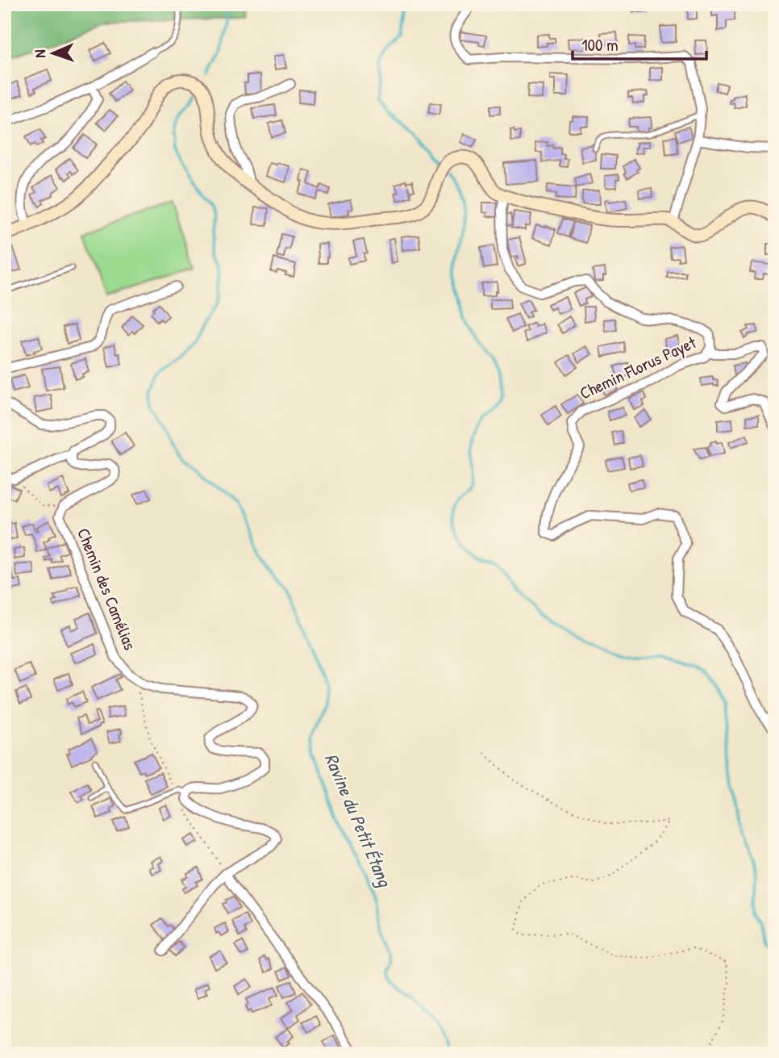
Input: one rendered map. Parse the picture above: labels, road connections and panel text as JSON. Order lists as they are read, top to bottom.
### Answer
{
  "streets": {
    "street": ["Chemin Florus Payet", "Chemin des Camélias"]
  },
  "water": ["Ravine du Petit Étang"],
  "scale_bar": "100 m",
  "north": "left"
}
